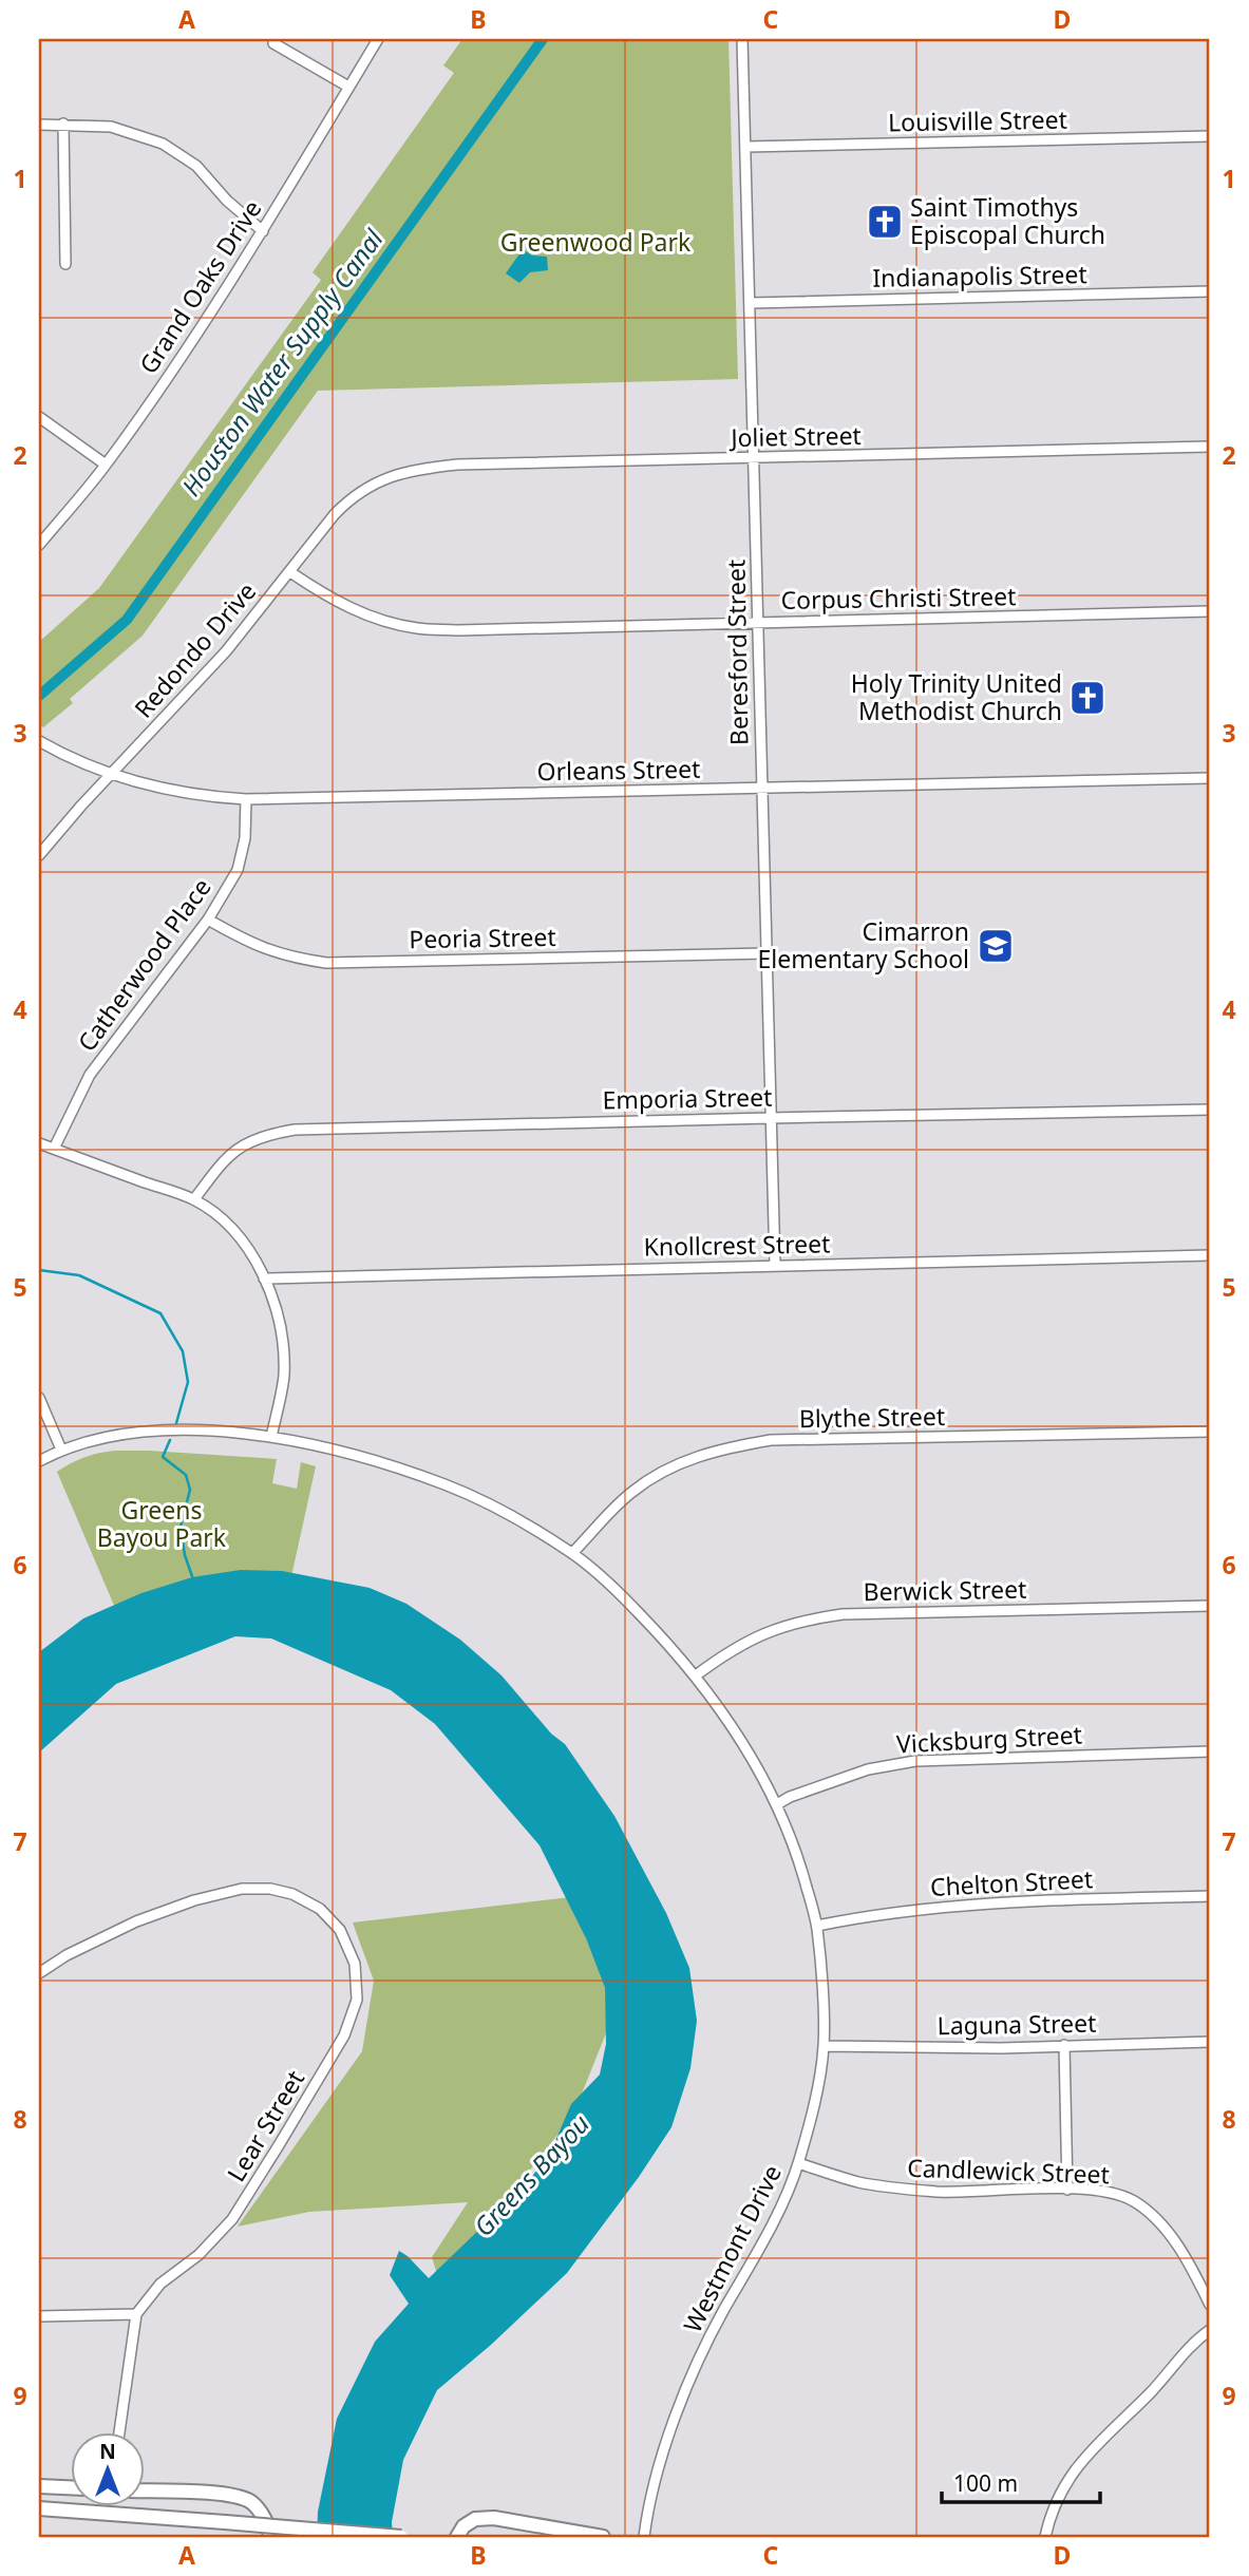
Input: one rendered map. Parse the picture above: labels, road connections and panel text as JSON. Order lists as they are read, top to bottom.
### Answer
{
  "streets": {
    "street": [
      "Louisville Street",
      "Indianapolis Street",
      "Grand Oaks Drive",
      "Joliet Street",
      "Corpus Christi Street",
      "Redondo Drive",
      "Beresford Street",
      "Orleans Street",
      "Peoria Street",
      "Catherwood Place",
      "Emporia Street",
      "Knollcrest Street",
      "Blythe Street",
      "Berwick Street",
      "Vicksburg Street",
      "Chelton Street",
      "Laguna Street",
      "Lear Street",
      "Candlewick Street",
      "Westmont Drive"
    ]
  },
  "crossings": [
    ["Louisville Street", "Beresford Street"],
    ["Indianapolis Street", "Beresford Street"],
    ["Joliet Street", "Redondo Drive"],
    ["Joliet Street", "Beresford Street"],
    ["Corpus Christi Street", "Redondo Drive"],
    ["Corpus Christi Street", "Beresford Street"],
    ["Redondo Drive", "Orleans Street"],
    ["Beresford Street", "Orleans Street"],
    ["Beresford Street", "Peoria Street"],
    ["Beresford Street", "Emporia Street"],
    ["Beresford Street", "Knollcrest Street"],
    ["Orleans Street", "Catherwood Place"],
    ["Peoria Street", "Catherwood Place"],
    ["Blythe Street", "Westmont Drive"],
    ["Berwick Street", "Westmont Drive"],
    ["Vicksburg Street", "Westmont Drive"],
    ["Chelton Street", "Westmont Drive"],
    ["Laguna Street", "Westmont Drive"],
    ["Candlewick Street", "Westmont Drive"]
  ],
  "water": ["Houston Water Supply Canal", "Greens Bayou"],
  "parks": ["Greenwood Park", "Greens Bayou Park"],
  "places": {
    "church": ["Saint Timothys Episcopal Church", "Holy Trinity United Methodist Church"],
    "school or university": ["Cimarron Elementary School"]
  },
  "scale_bar": "100 m",
  "north": "top",
  "grid": {
    "columns": [
      "A",
      "B",
      "C",
      "D"
    ],
    "rows": [
      "1",
      "2",
      "3",
      "4",
      "5",
      "6",
      "7",
      "8",
      "9"
    ]
  }
}
